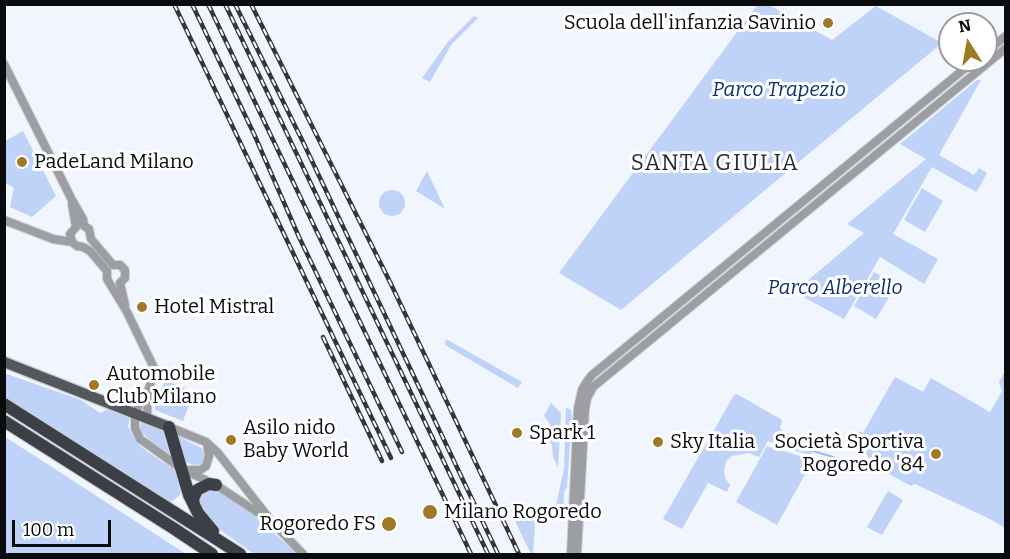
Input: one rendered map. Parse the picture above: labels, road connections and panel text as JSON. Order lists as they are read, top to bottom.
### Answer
{
  "districts": ["SANTA GIULIA"],
  "parks": ["Parco Trapezio", "Parco Alberello"],
  "places": [
    "Scuola dell'infanzia Savinio",
    "PadeLand Milano",
    "Hotel Mistral",
    "Automobile Club Milano",
    "Spark 1",
    "Asilo nido Baby World",
    "Sky Italia",
    "Società Sportiva Rogoredo '84",
    "Milano Rogoredo",
    "Rogoredo FS"
  ],
  "scale_bar": "100 m",
  "north": "top"
}
